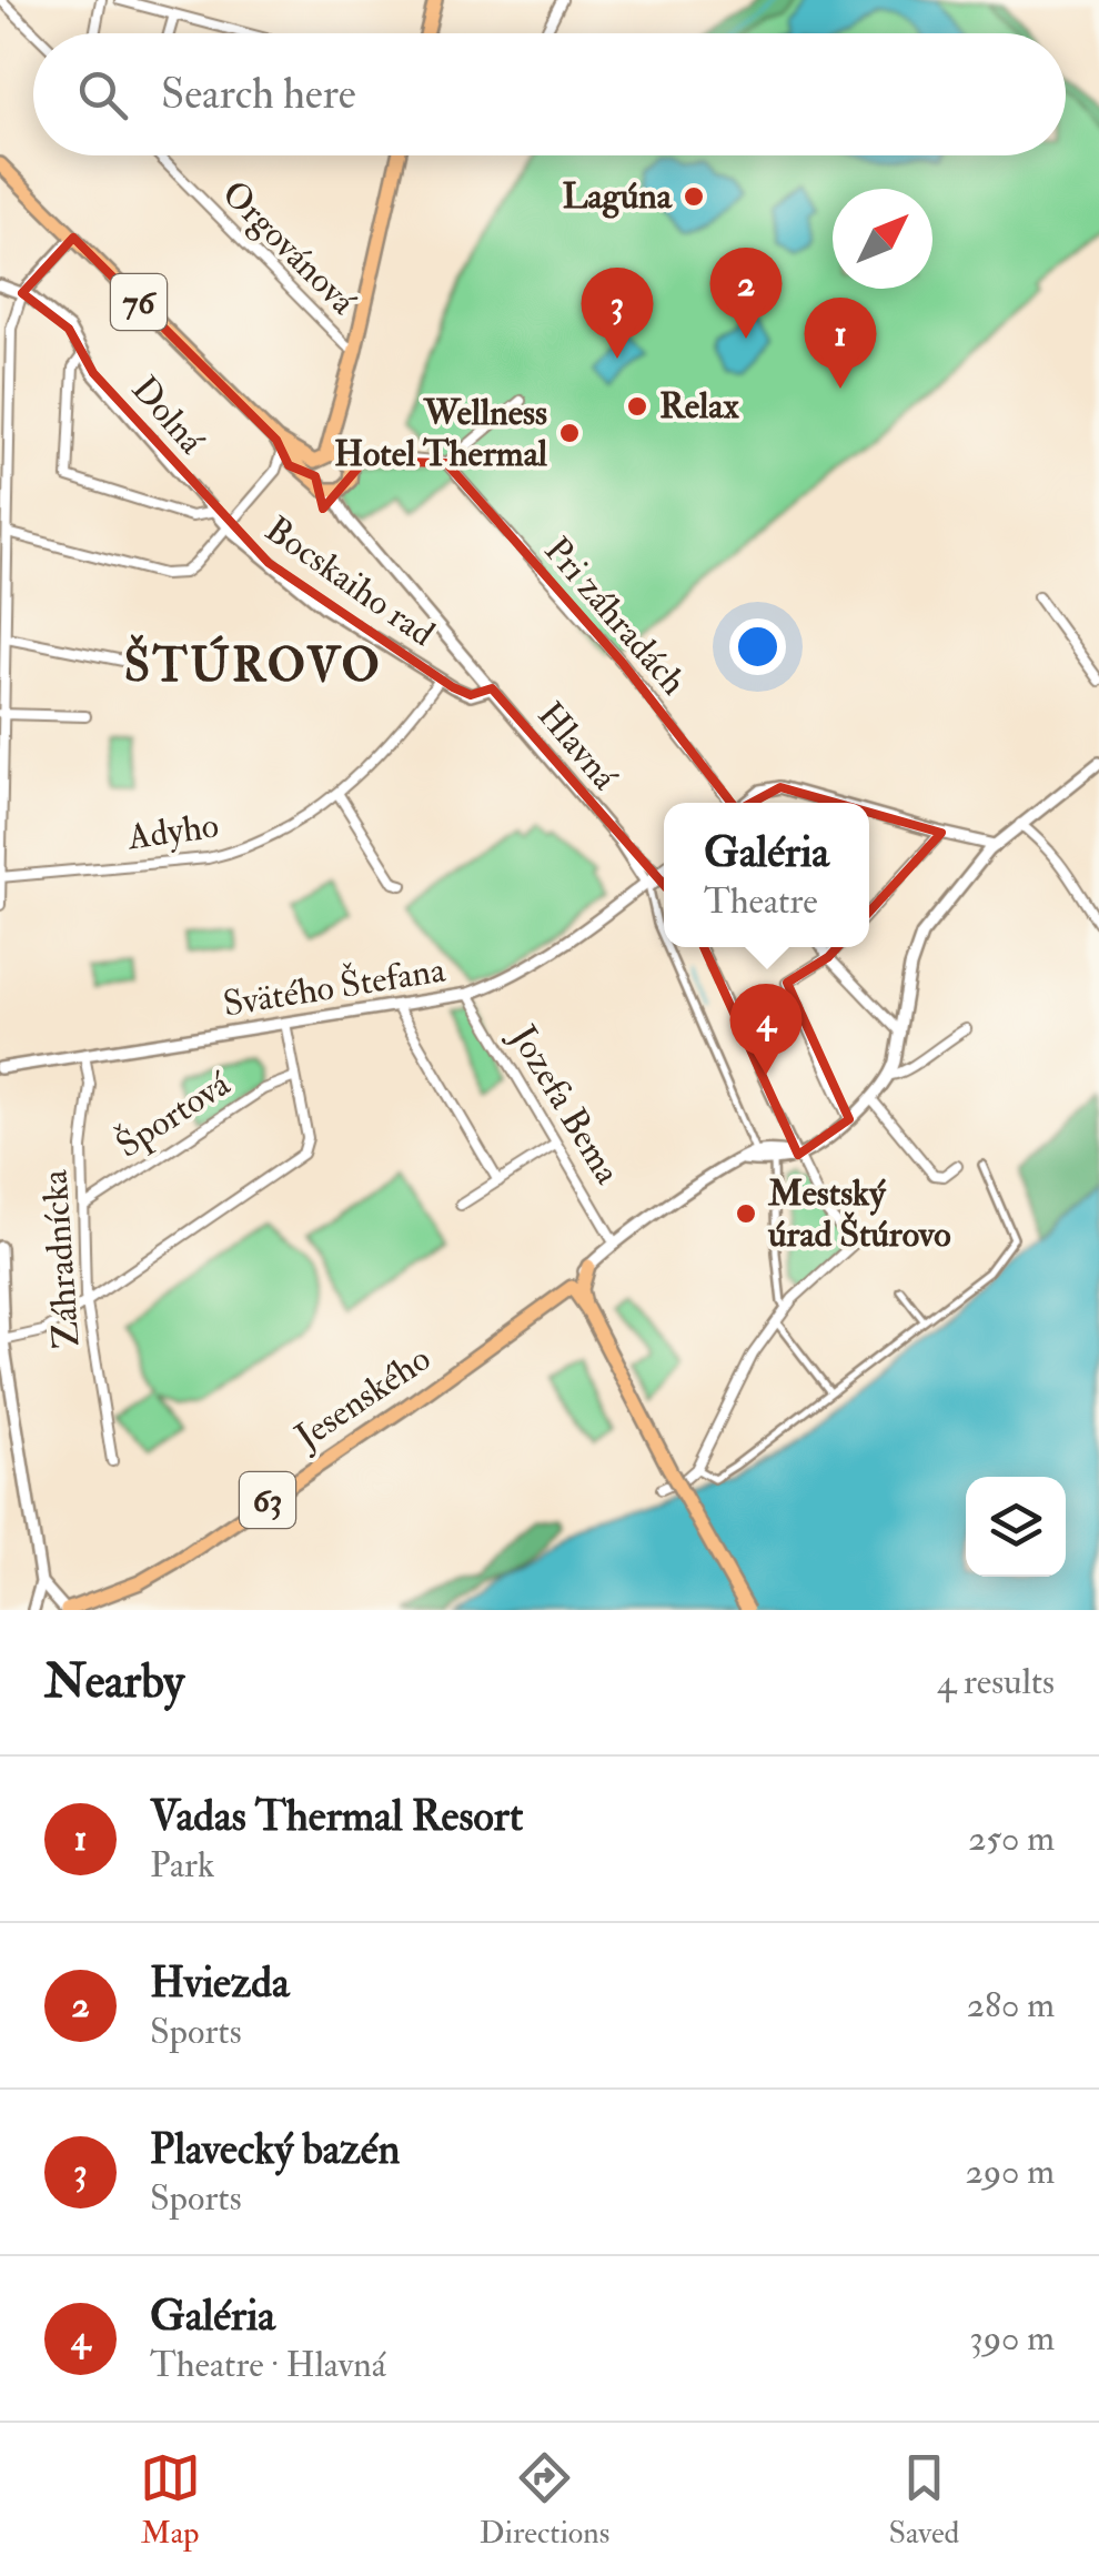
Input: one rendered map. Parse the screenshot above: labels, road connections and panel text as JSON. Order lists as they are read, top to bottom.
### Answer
{
  "streets": {
    "main road": ["76", "Jesenského", "63"],
    "street": [
      "Orgovánová",
      "Dolná",
      "Bocskaiho rad",
      "Pri záhradách",
      "Hlavná",
      "Adyho",
      "Svätého Štefana",
      "Jozefa Bema",
      "Športová",
      "Záhradnícka"
    ]
  },
  "crossings": [
    ["76", "Hlavná"],
    ["Dolná", "Bocskaiho rad"],
    ["Bocskaiho rad", "Hlavná"],
    ["Bocskaiho rad", "Adyho"],
    ["Hlavná", "Adyho"],
    ["Hlavná", "Svätého Štefana"],
    ["Svätého Štefana", "Jozefa Bema"],
    ["Svätého Štefana", "Záhradnícka"],
    ["Športová", "Záhradnícka"]
  ],
  "districts": ["ŠTÚROVO"],
  "places": [
    "Lagúna",
    "Relax",
    "Wellness Hotel Thermal",
    "Mestský úrad Štúrovo"
  ],
  "north": "top right",
  "page": {
    "search": "Search here",
    "pins": [
      "2",
      "3",
      "1",
      "4"
    ],
    "popup": ["Galéria", "Theatre"],
    "heading": ["Nearby", "4 results"],
    "list": [
      {
        "mark": "1",
        "name": "Vadas Thermal Resort",
        "note": "Park",
        "value": "250 m"
      },
      {
        "mark": "2",
        "name": "Hviezda",
        "note": "Sports",
        "value": "280 m"
      },
      {
        "mark": "3",
        "name": "Plavecký bazén",
        "note": "Sports",
        "value": "290 m"
      },
      {
        "mark": "4",
        "name": "Galéria",
        "note": "Theatre · Hlavná",
        "value": "390 m"
      }
    ],
    "nav": ["Map", "Directions", "Saved"]
  }
}
